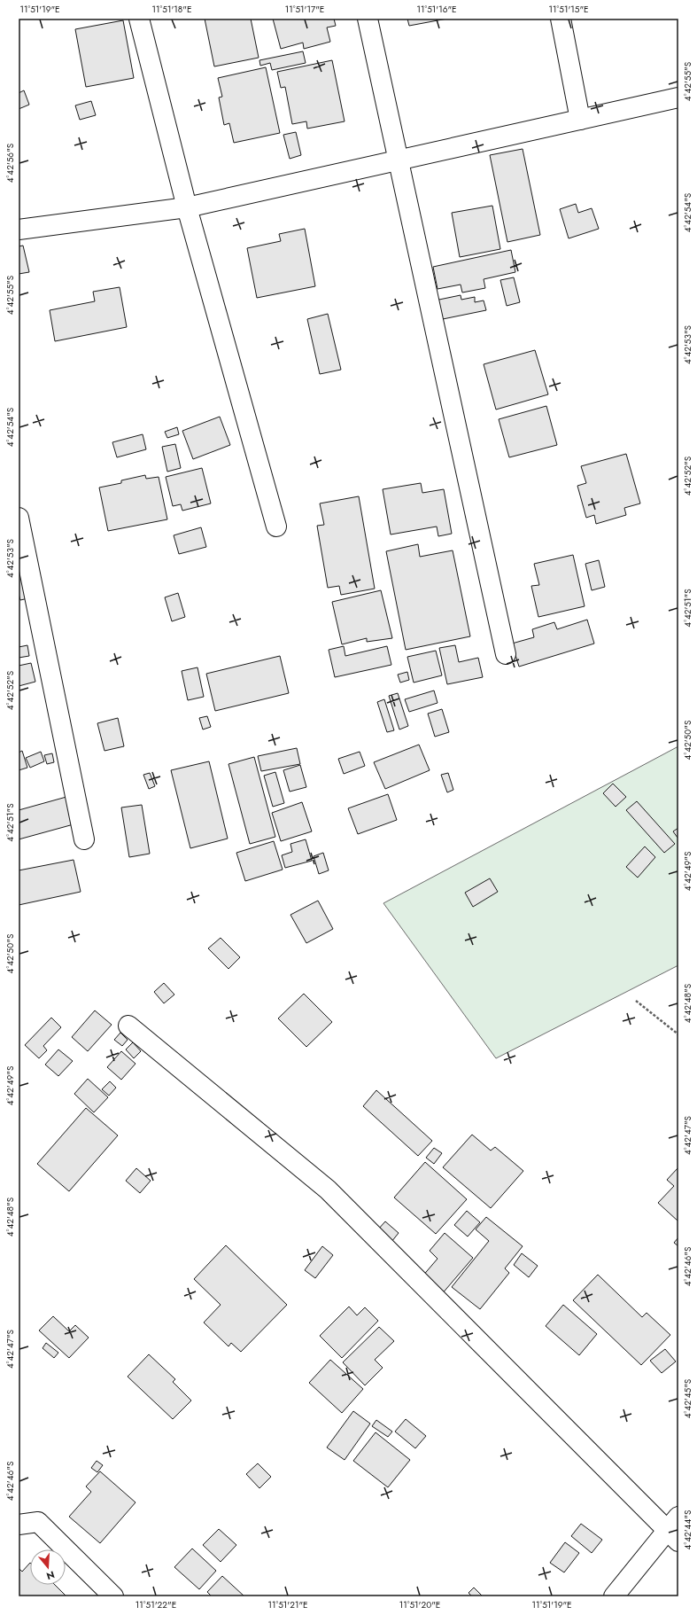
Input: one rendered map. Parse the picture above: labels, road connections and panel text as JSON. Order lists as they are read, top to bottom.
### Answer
{
  "north": "bottom",
  "coordinates": [
    "11°51'19\"E",
    "11°51'18\"E",
    "11°51'17\"E",
    "11°51'16\"E",
    "11°51'15\"E",
    "4°42'55\"S",
    "4°42'56\"S",
    "4°42'54\"S",
    "4°42'53\"S",
    "4°42'52\"S",
    "4°42'51\"S",
    "4°42'50\"S",
    "4°42'49\"S",
    "4°42'48\"S",
    "4°42'47\"S",
    "4°42'46\"S",
    "4°42'45\"S",
    "4°42'44\"S",
    "11°51'22\"E",
    "11°51'21\"E",
    "11°51'20\"E"
  ]
}
